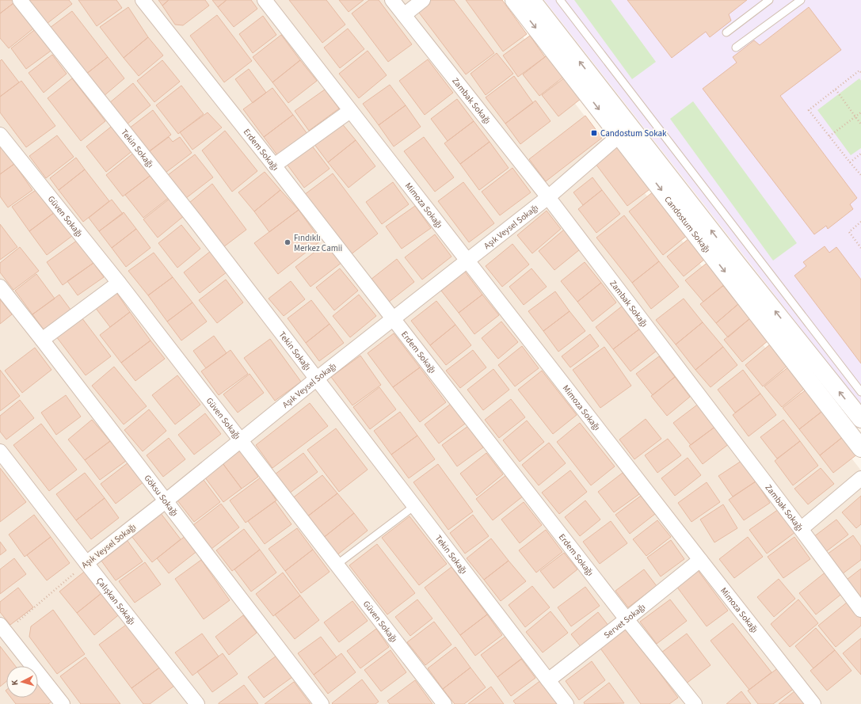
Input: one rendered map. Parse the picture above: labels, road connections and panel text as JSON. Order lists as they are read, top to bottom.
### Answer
{
  "streets": {
    "street": [
      "Zambak Sokağı",
      "Tekin Sokağı",
      "Erdem Sokağı",
      "Mimoza Sokağı",
      "Güven Sokağı",
      "Candostum Sokağı",
      "Aşık Veysel Sokağı",
      "Göksu Sokağı",
      "Çalışkan Sokağı",
      "Servet Sokağı"
    ]
  },
  "crossings": [
    ["Zambak Sokağı", "Aşık Veysel Sokağı"],
    ["Tekin Sokağı", "Aşık Veysel Sokağı"],
    ["Tekin Sokağı", "Servet Sokağı"],
    ["Erdem Sokağı", "Aşık Veysel Sokağı"],
    ["Erdem Sokağı", "Servet Sokağı"],
    ["Mimoza Sokağı", "Aşık Veysel Sokağı"],
    ["Mimoza Sokağı", "Servet Sokağı"],
    ["Güven Sokağı", "Aşık Veysel Sokağı"],
    ["Candostum Sokağı", "Aşık Veysel Sokağı"],
    ["Aşık Veysel Sokağı", "Göksu Sokağı"],
    ["Aşık Veysel Sokağı", "Çalışkan Sokağı"]
  ],
  "places": {
    "transit": ["Candostum Sokak"],
    "other": ["Fındıklı Merkez Camii"]
  },
  "north": "left"
}
